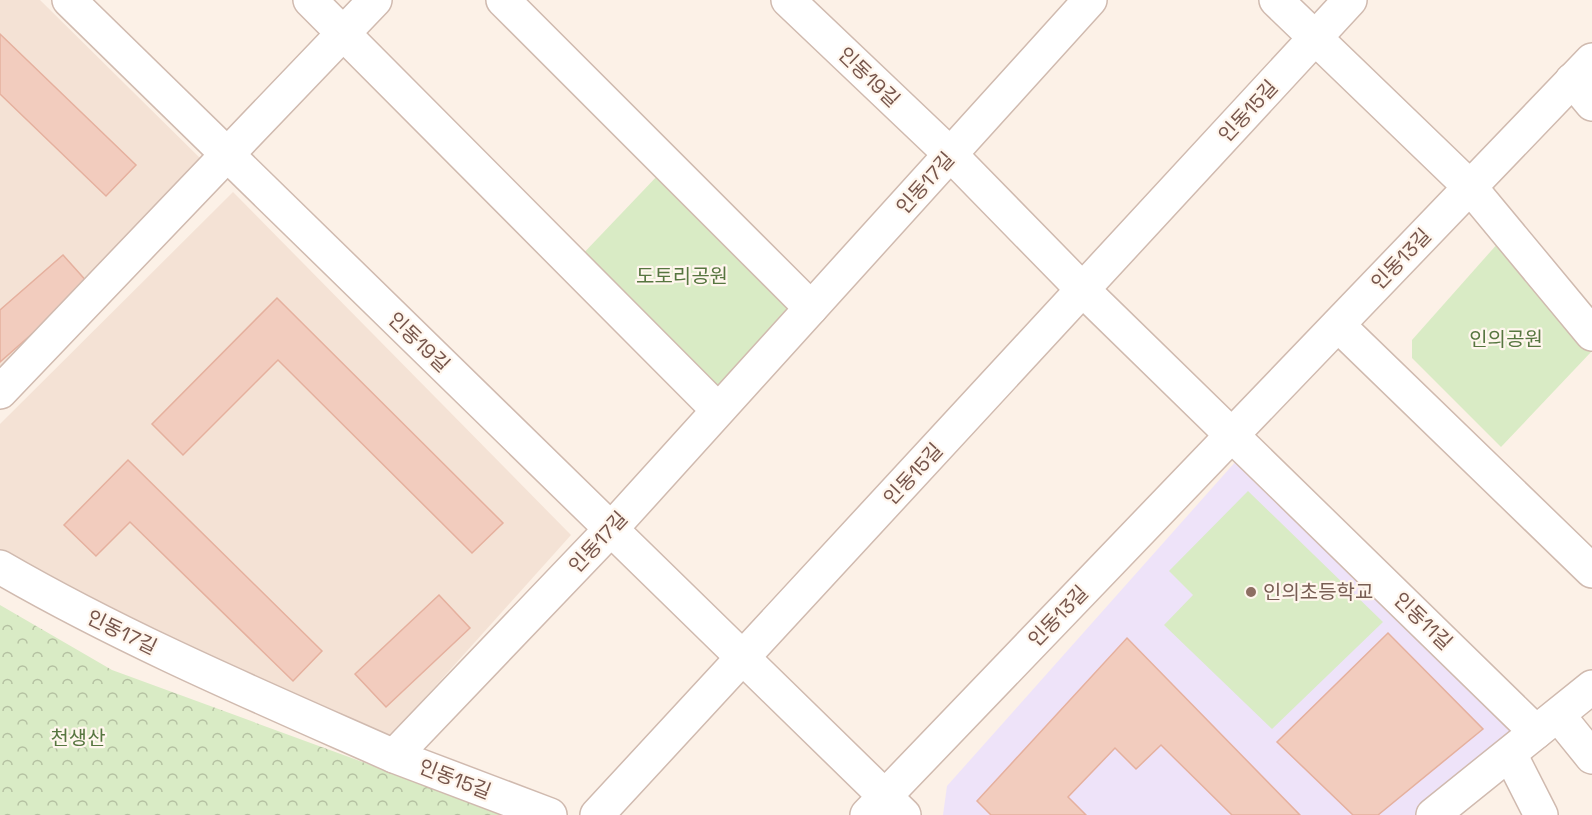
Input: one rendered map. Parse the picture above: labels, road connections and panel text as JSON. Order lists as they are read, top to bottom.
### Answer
{
  "streets": {
    "street": [
      "인동19길",
      "인동15길",
      "인동17길",
      "인동13길",
      "인동11길"
    ]
  },
  "crossings": [
    ["인동19길", "인동17길"],
    ["인동15길", "인동17길"],
    ["인동15길", "인동13길"],
    ["인동13길", "인동11길"]
  ],
  "parks": ["도토리공원", "인의공원", "천생산"],
  "places": ["인의초등학교"]
}
